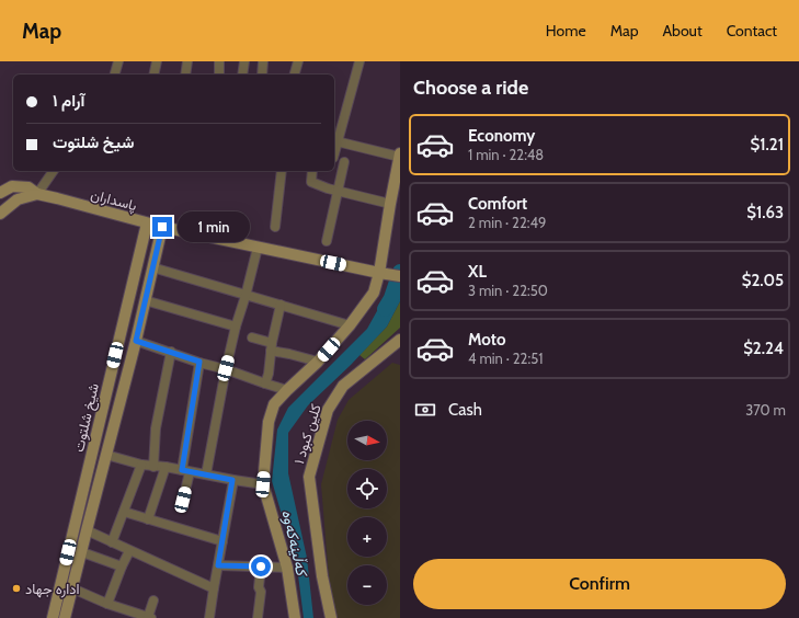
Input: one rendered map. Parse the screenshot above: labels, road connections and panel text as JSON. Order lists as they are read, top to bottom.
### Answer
{
  "streets": {
    "main road": ["پاسداران", "شیخ شلتوت", "کلین کبود ۱"]
  },
  "crossings": [
    ["پاسداران", "شیخ شلتوت"]
  ],
  "water": ["کەڵینەکەوە"],
  "places": ["اداره جهاد"],
  "north": "right",
  "page": {
    "header": "Map",
    "nav": [
      "Home",
      "Map",
      "About",
      "Contact"
    ],
    "heading": "Choose a ride",
    "banner": ["آرام ۱", "شیخ شلتوت"],
    "list": [
      {
        "name": "Economy",
        "note": "1 min · 22:48",
        "value": "$1.21"
      },
      {
        "name": "Comfort",
        "note": "2 min · 22:49",
        "value": "$1.63"
      },
      {
        "name": "XL",
        "note": "3 min · 22:50",
        "value": "$2.05"
      },
      {
        "name": "Moto",
        "note": "4 min · 22:51",
        "value": "$2.24"
      }
    ],
    "bubble": "1 min",
    "pay": ["Cash", "370 m"],
    "map_buttons": ["+", "−"],
    "buttons": "Confirm"
  }
}
